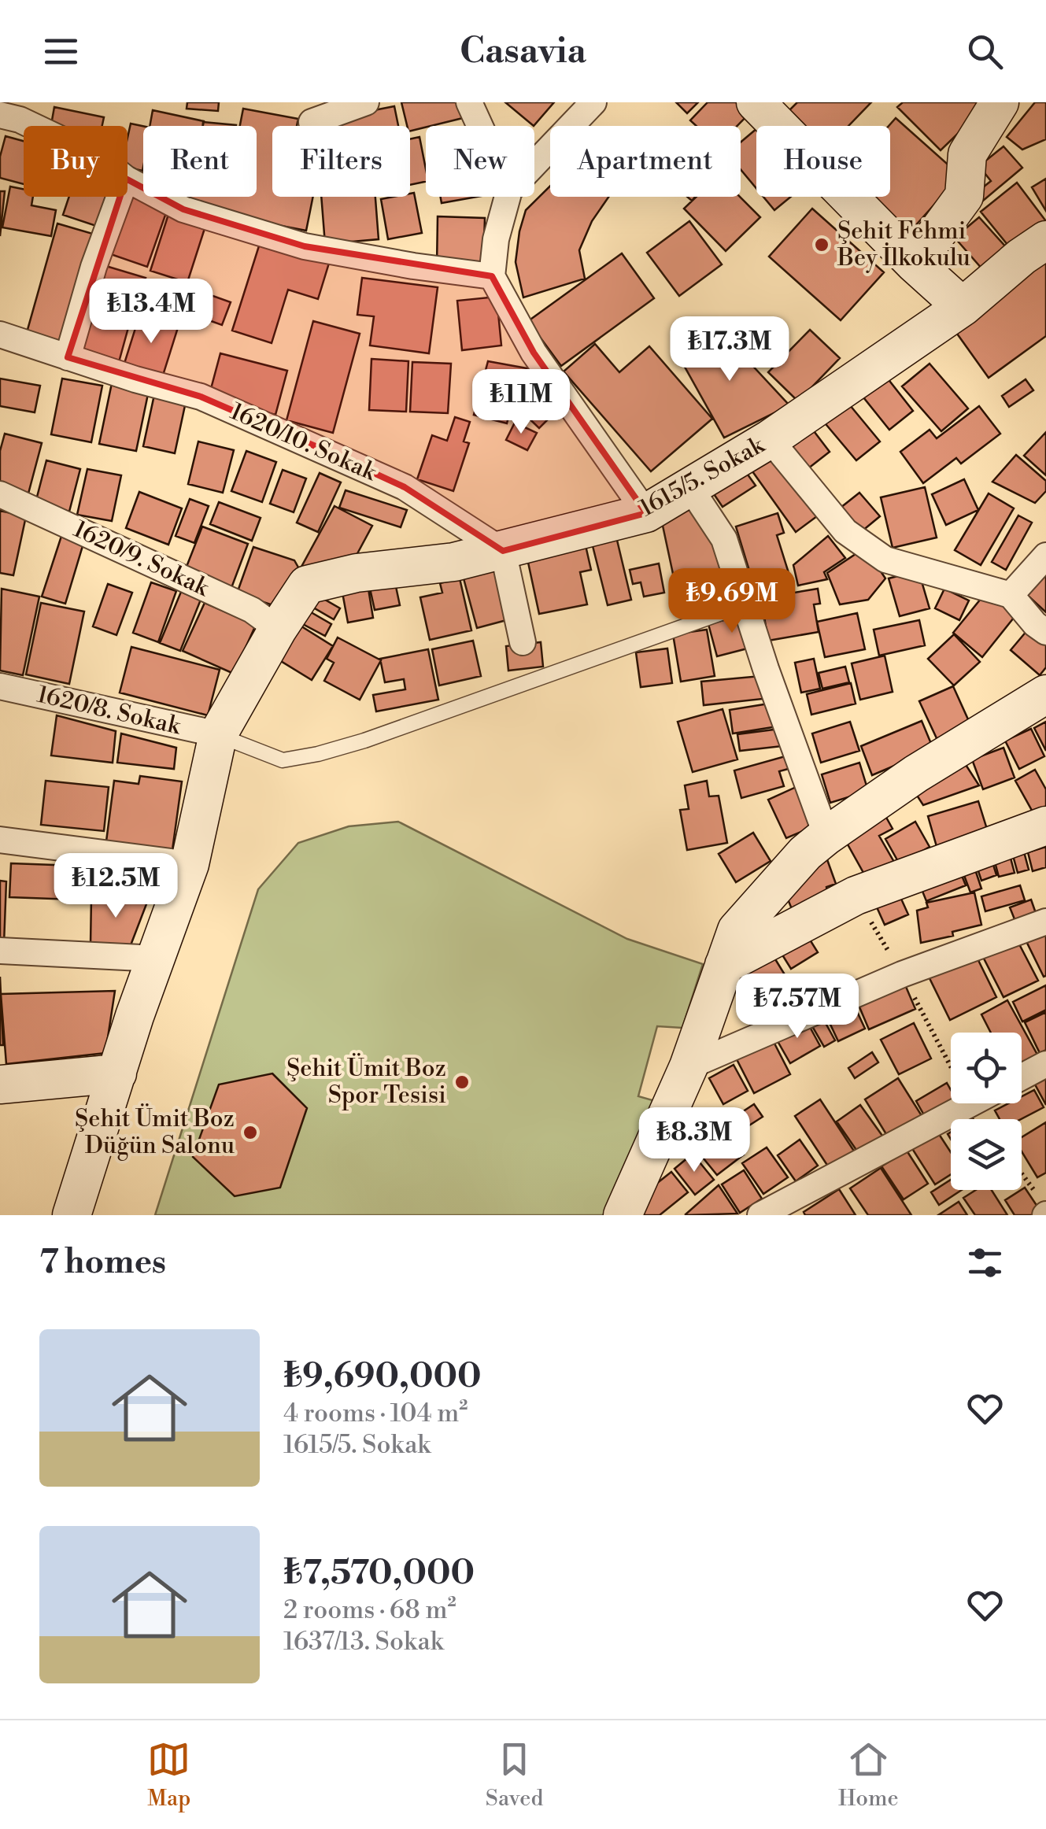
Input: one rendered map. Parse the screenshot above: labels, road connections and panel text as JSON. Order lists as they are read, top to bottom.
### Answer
{
  "streets": {
    "main road": ["1615/5. Sokak"],
    "street": ["1620/10. Sokak", "1620/9. Sokak", "1620/8. Sokak"]
  },
  "crossings": [
    ["1620/10. Sokak", "1615/5. Sokak"],
    ["1615/5. Sokak", "1620/9. Sokak"],
    ["1615/5. Sokak", "1620/8. Sokak"]
  ],
  "places": ["Şehit Fehmi Bey İlkokulu", "Şehit Ümit Boz Spor Tesisi", "Şehit Ümit Boz Düğün Salonu"],
  "page": {
    "header": "Casavia",
    "chip": [
      "Buy",
      "Rent",
      "Filters",
      "New",
      "Apartment",
      "House"
    ],
    "price": [
      "₺13.4M",
      "₺17.3M",
      "₺11M",
      "₺9.69M",
      "₺12.5M",
      "₺7.57M",
      "₺8.3M"
    ],
    "heading": "7 homes",
    "list": [
      {
        "name": "₺9,690,000",
        "note": "4 rooms · 104 m² · 1615/5. Sokak"
      },
      {
        "name": "₺7,570,000",
        "note": "2 rooms · 68 m² · 1637/13. Sokak"
      }
    ],
    "tabs": ["Map", "Saved", "Home"]
  }
}
